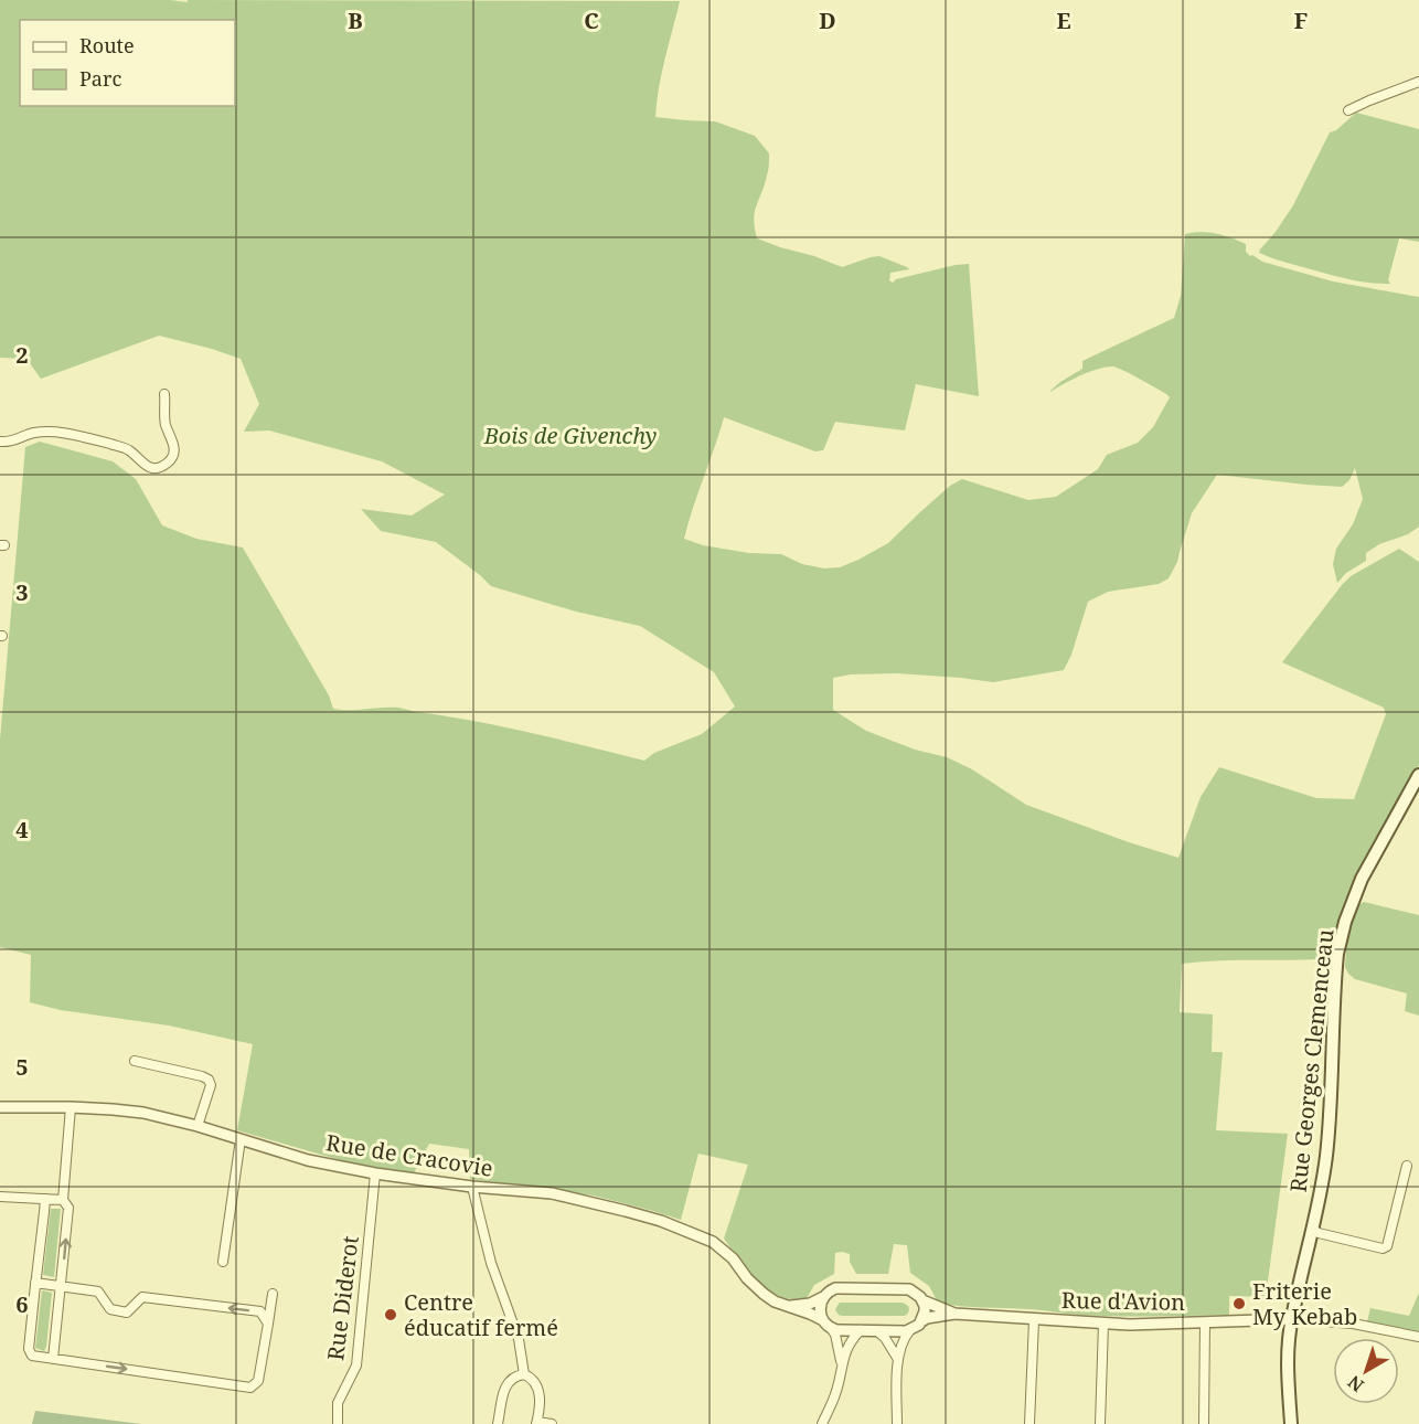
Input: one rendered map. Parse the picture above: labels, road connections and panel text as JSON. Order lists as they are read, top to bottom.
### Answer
{
  "streets": {
    "main road": ["Rue Georges Clemenceau"],
    "street": ["Rue de Cracovie", "Rue Diderot", "Rue d'Avion"]
  },
  "crossings": [
    ["Rue Georges Clemenceau", "Rue d'Avion"],
    ["Rue de Cracovie", "Rue Diderot"]
  ],
  "parks": ["Bois de Givenchy"],
  "places": ["Friterie My Kebab", "Centre éducatif fermé"],
  "legend": ["Route", "Parc"],
  "north": "bottom left",
  "grid": {
    "columns": [
      "B",
      "C",
      "D",
      "E",
      "F"
    ],
    "rows": [
      "2",
      "3",
      "4",
      "5",
      "6"
    ]
  }
}
